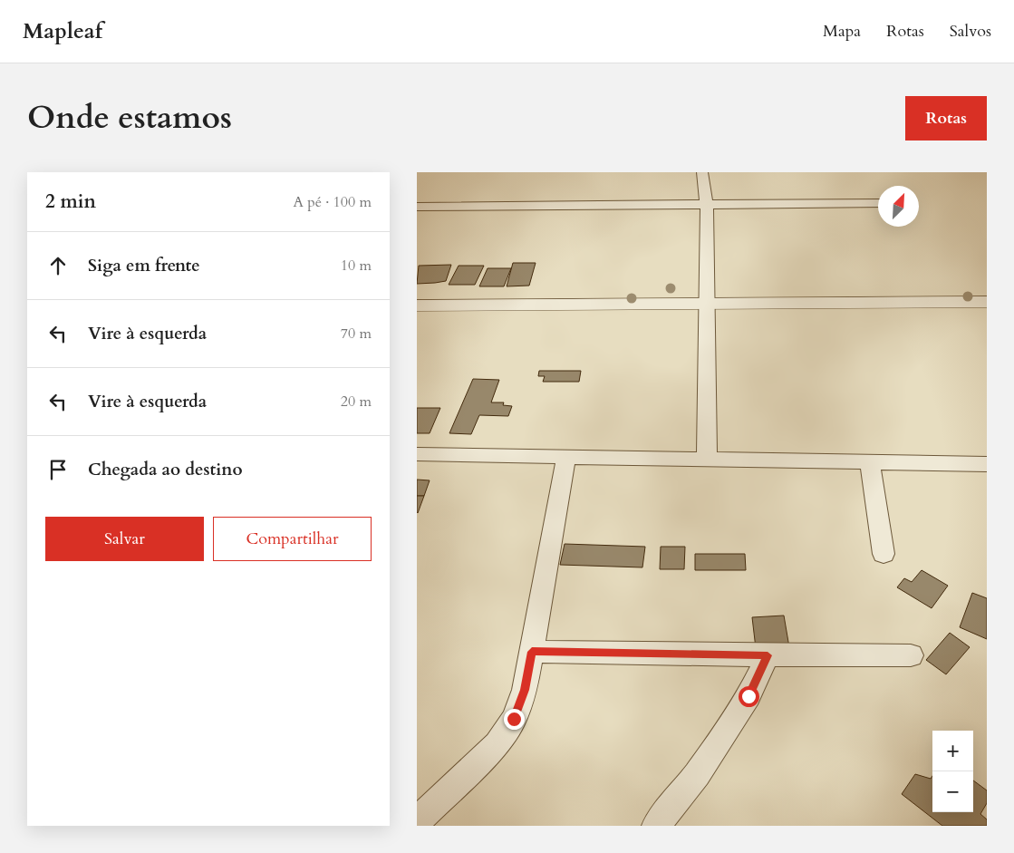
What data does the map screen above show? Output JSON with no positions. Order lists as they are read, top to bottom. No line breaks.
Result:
{"north":"top right","page":{"header":"Mapleaf","nav":["Mapa","Rotas","Salvos"],"title":"Onde estamos","buttons":["Rotas",["Salvar","Compartilhar"]],"heading":["2 min","A pé · 100 m"],"list":[["Siga em frente","10 m"],["Vire à esquerda","70 m"],["Vire à esquerda","20 m"],"Chegada ao destino"],"map_buttons":["+","−"]}}
